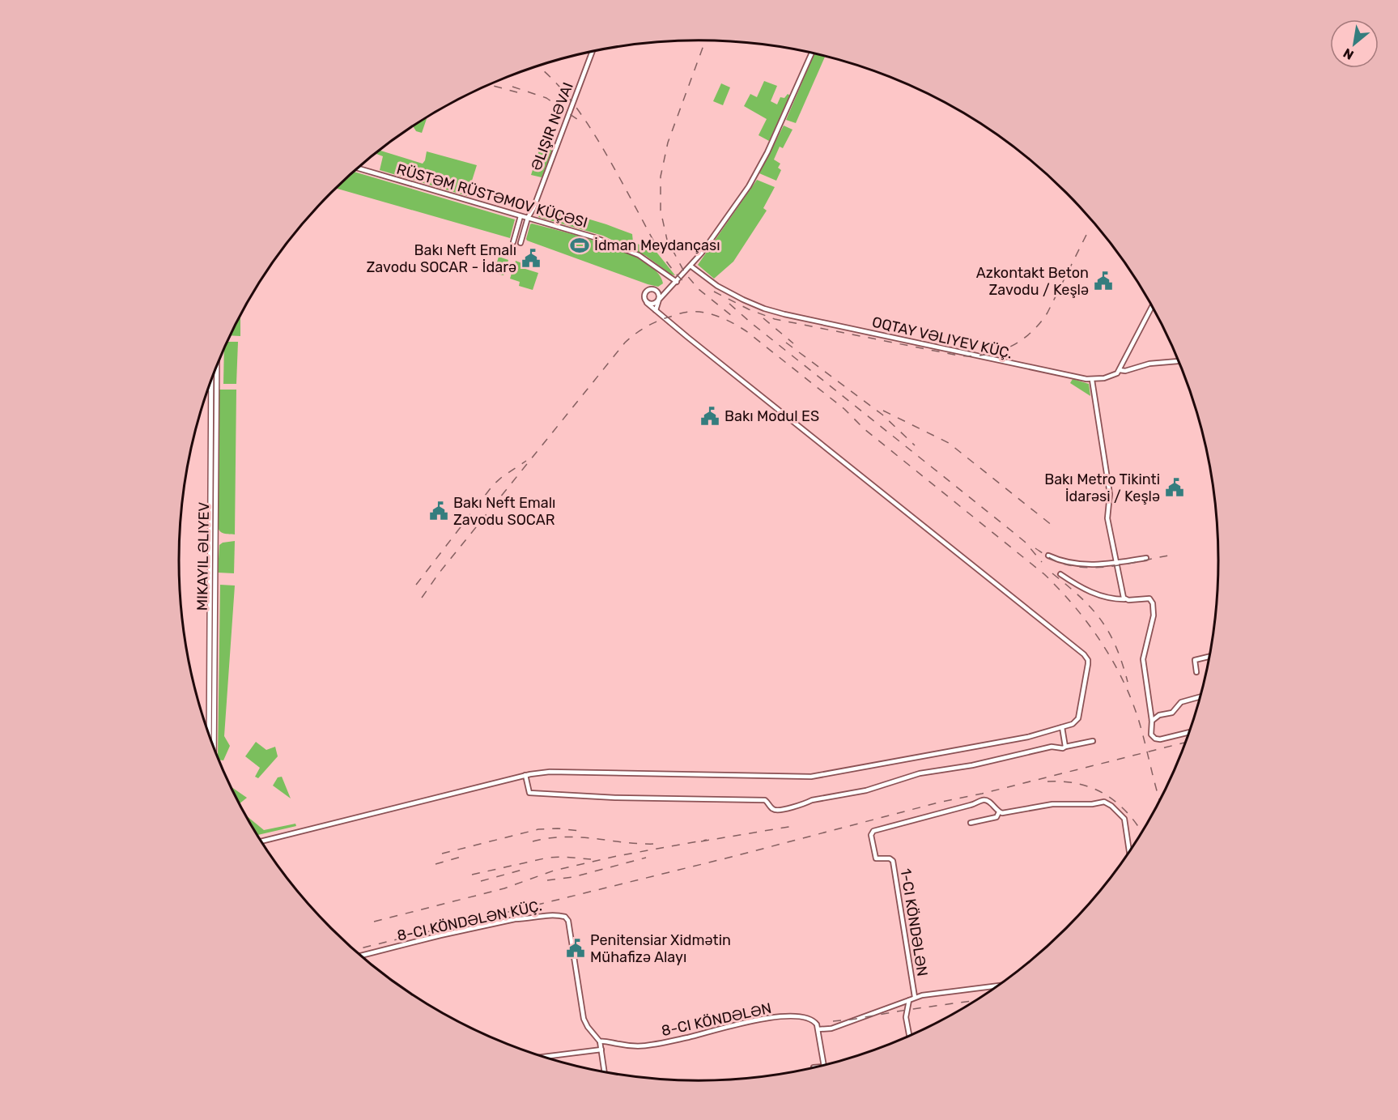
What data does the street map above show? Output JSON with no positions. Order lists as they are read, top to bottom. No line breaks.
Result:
{"streets":{"street":["ƏLIŞIR NƏVAI","RÜSTƏM RÜSTƏMOV KÜÇƏSI","OQTAY VƏLIYEV KÜÇ.","8-CI KÖNDƏLƏN KÜÇ.","1-CI KÖNDƏLƏN","8-CI KÖNDƏLƏN"]},"crossings":[["ƏLIŞIR NƏVAI","RÜSTƏM RÜSTƏMOV KÜÇƏSI"],["8-CI KÖNDƏLƏN KÜÇ.","8-CI KÖNDƏLƏN"]],"places":{"sports":["İdman Meydançası"],"public building":["Bakı Neft Emalı Zavodu SOCAR - İdarə","Azkontakt Beton Zavodu / Keşlə","Bakı Modul ES","Bakı Metro Tikinti İdarəsi / Keşlə","Bakı Neft Emalı Zavodu SOCAR","Penitensiar Xidmətin Mühafizə Alayı"]},"north":"bottom left"}
